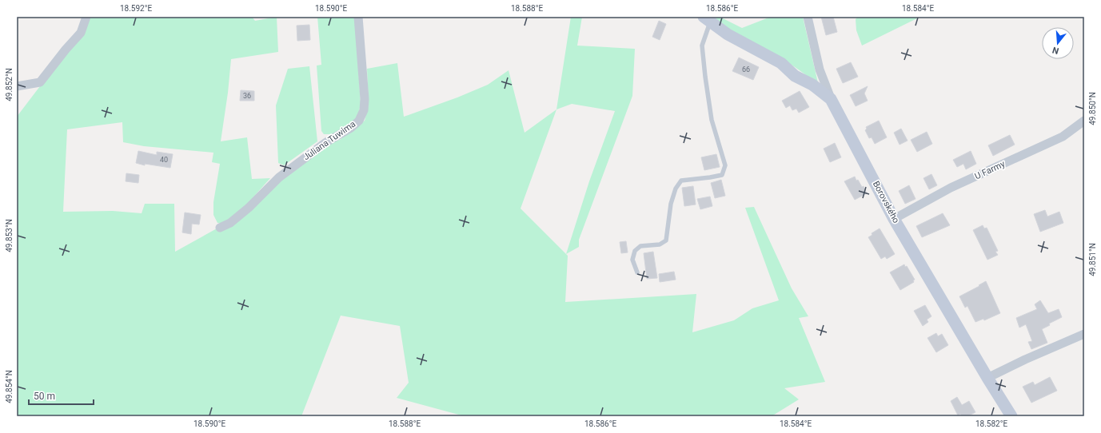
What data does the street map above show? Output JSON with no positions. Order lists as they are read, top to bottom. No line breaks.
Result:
{"streets":{"main road":["Borovského"],"street":["Juliana Tuwima","U Farmy"]},"crossings":[["U Farmy","Borovského"]],"house_numbers":["66","36","40"],"scale_bar":"50 m","north":"bottom","coordinates":["18.592°E","18.590°E","18.588°E","18.586°E","18.584°E","49.852°N","49.850°N","49.853°N","49.851°N","49.854°N","18.582°E"]}
